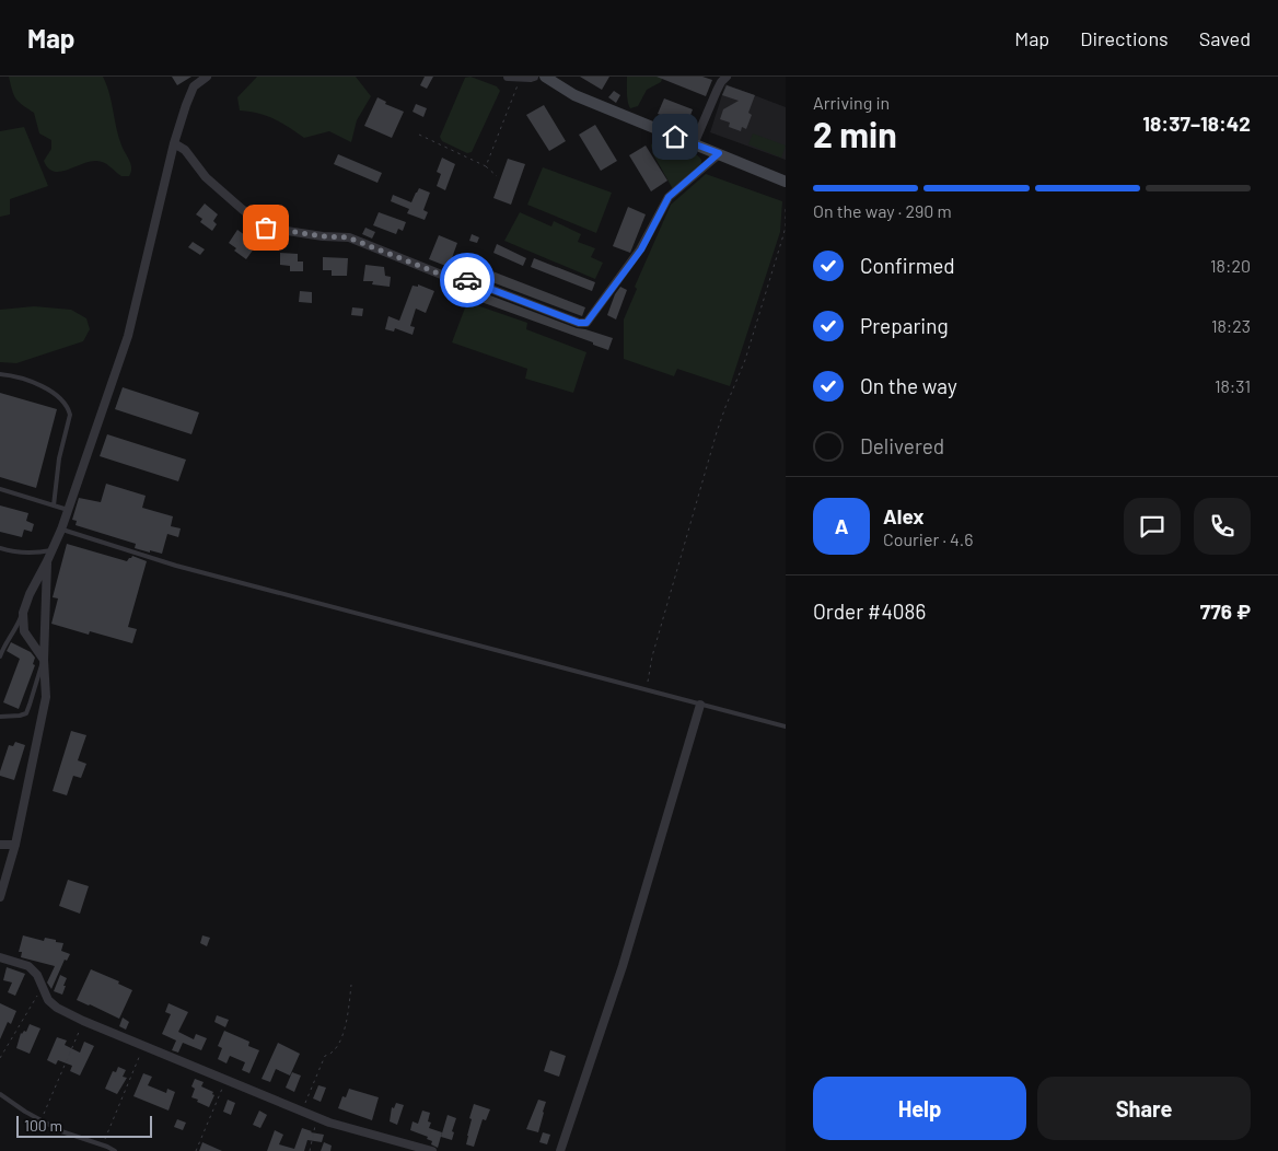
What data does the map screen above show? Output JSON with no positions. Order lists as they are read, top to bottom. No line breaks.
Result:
{"scale_bar":"100 m","page":{"header":"Map","nav":["Map","Directions","Saved"],"heading":["2 min","Arriving in","18:37–18:42"],"panel":["Alex","Courier · 4.6","Order #4086","776 ₽"],"bar":"On the way · 290 m","list":[["Confirmed","18:20"],["Preparing","18:23"],["On the way","18:31"],"Delivered"],"round":"A","buttons":["Help","Share"],"scale":"100 m"}}
